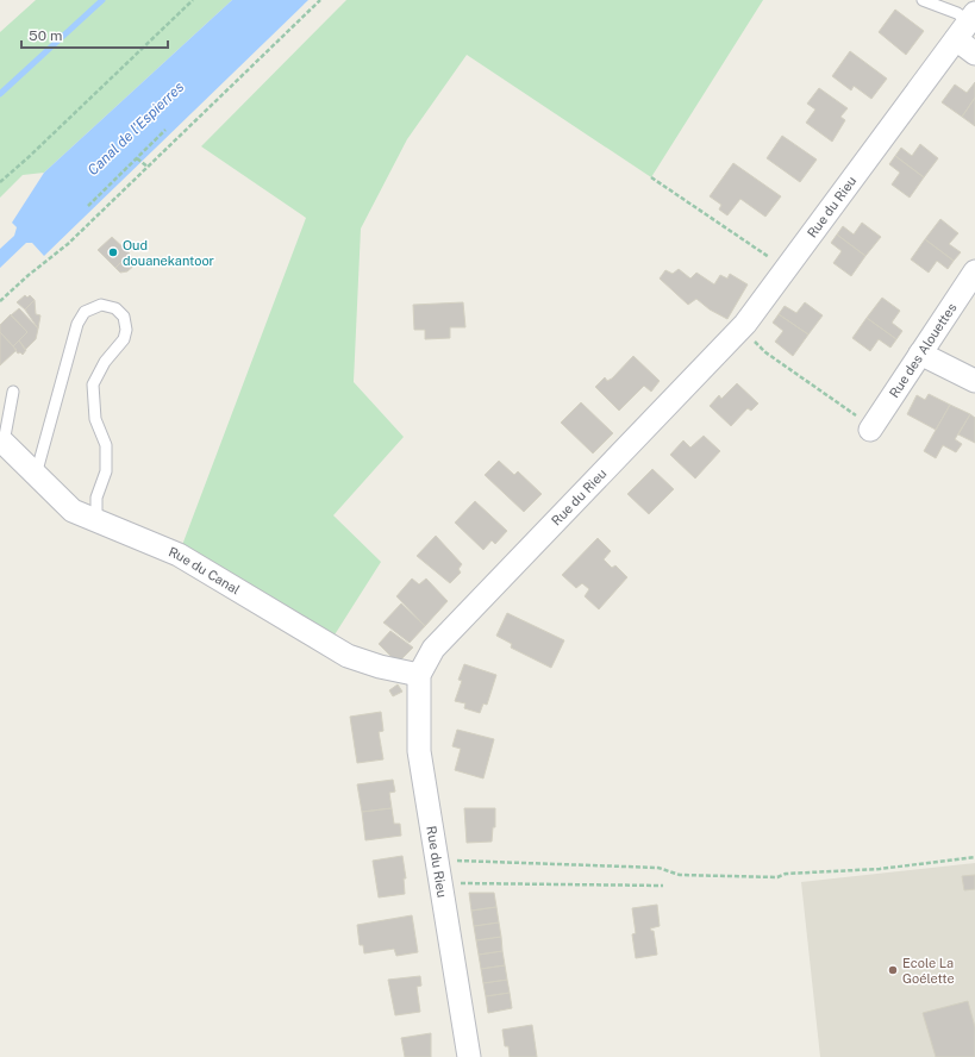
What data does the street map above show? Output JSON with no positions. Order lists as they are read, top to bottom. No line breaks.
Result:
{"streets":{"street":["Rue du Rieu","Rue des Alouettes","Rue du Canal"]},"crossings":[["Rue du Rieu","Rue du Canal"]],"water":["Canal de l'Espierres"],"places":["Oud douanekantoor","Ecole La Goélette"],"scale_bar":"50 m"}
